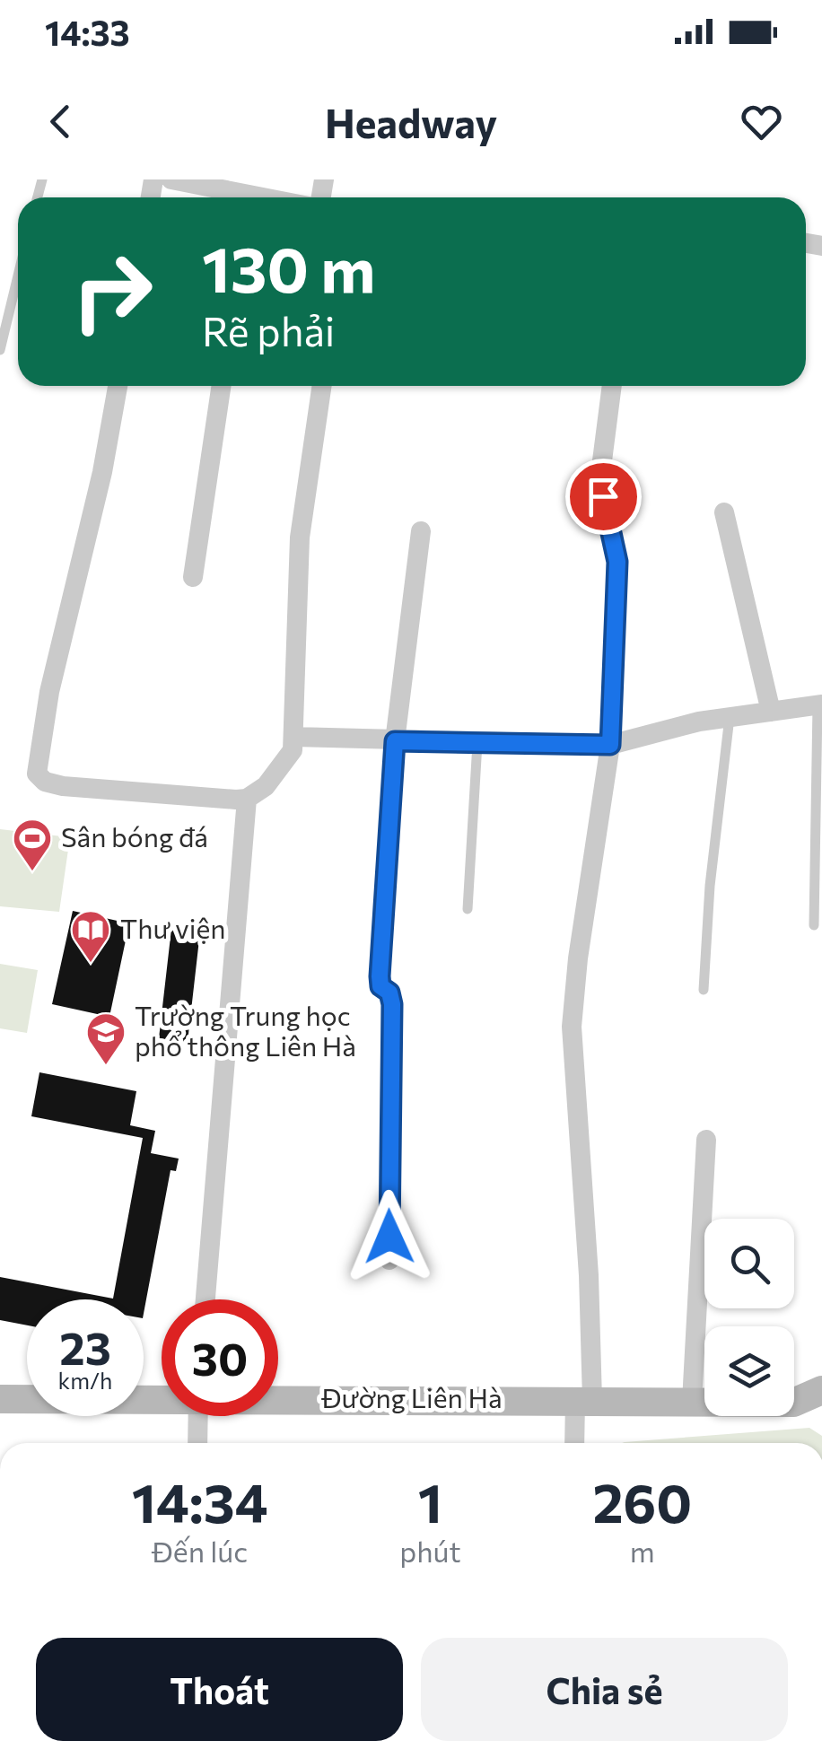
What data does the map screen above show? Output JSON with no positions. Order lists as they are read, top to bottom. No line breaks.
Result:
{"streets":{"main road":["Đường Liên Hà"]},"places":{"sports":["Sân bóng đá"],"library":["Thư viện"],"school or university":["Trường Trung học phổ thông Liên Hà"]},"page":{"status":"14:33","header":"Headway","turn":["130 m","Rẽ phải"],"speed":"23 km/h","limit":"30","eta":["14:34","Đến lúc","1","phút","260","m"],"buttons":["Thoát","Chia sẻ"]}}
